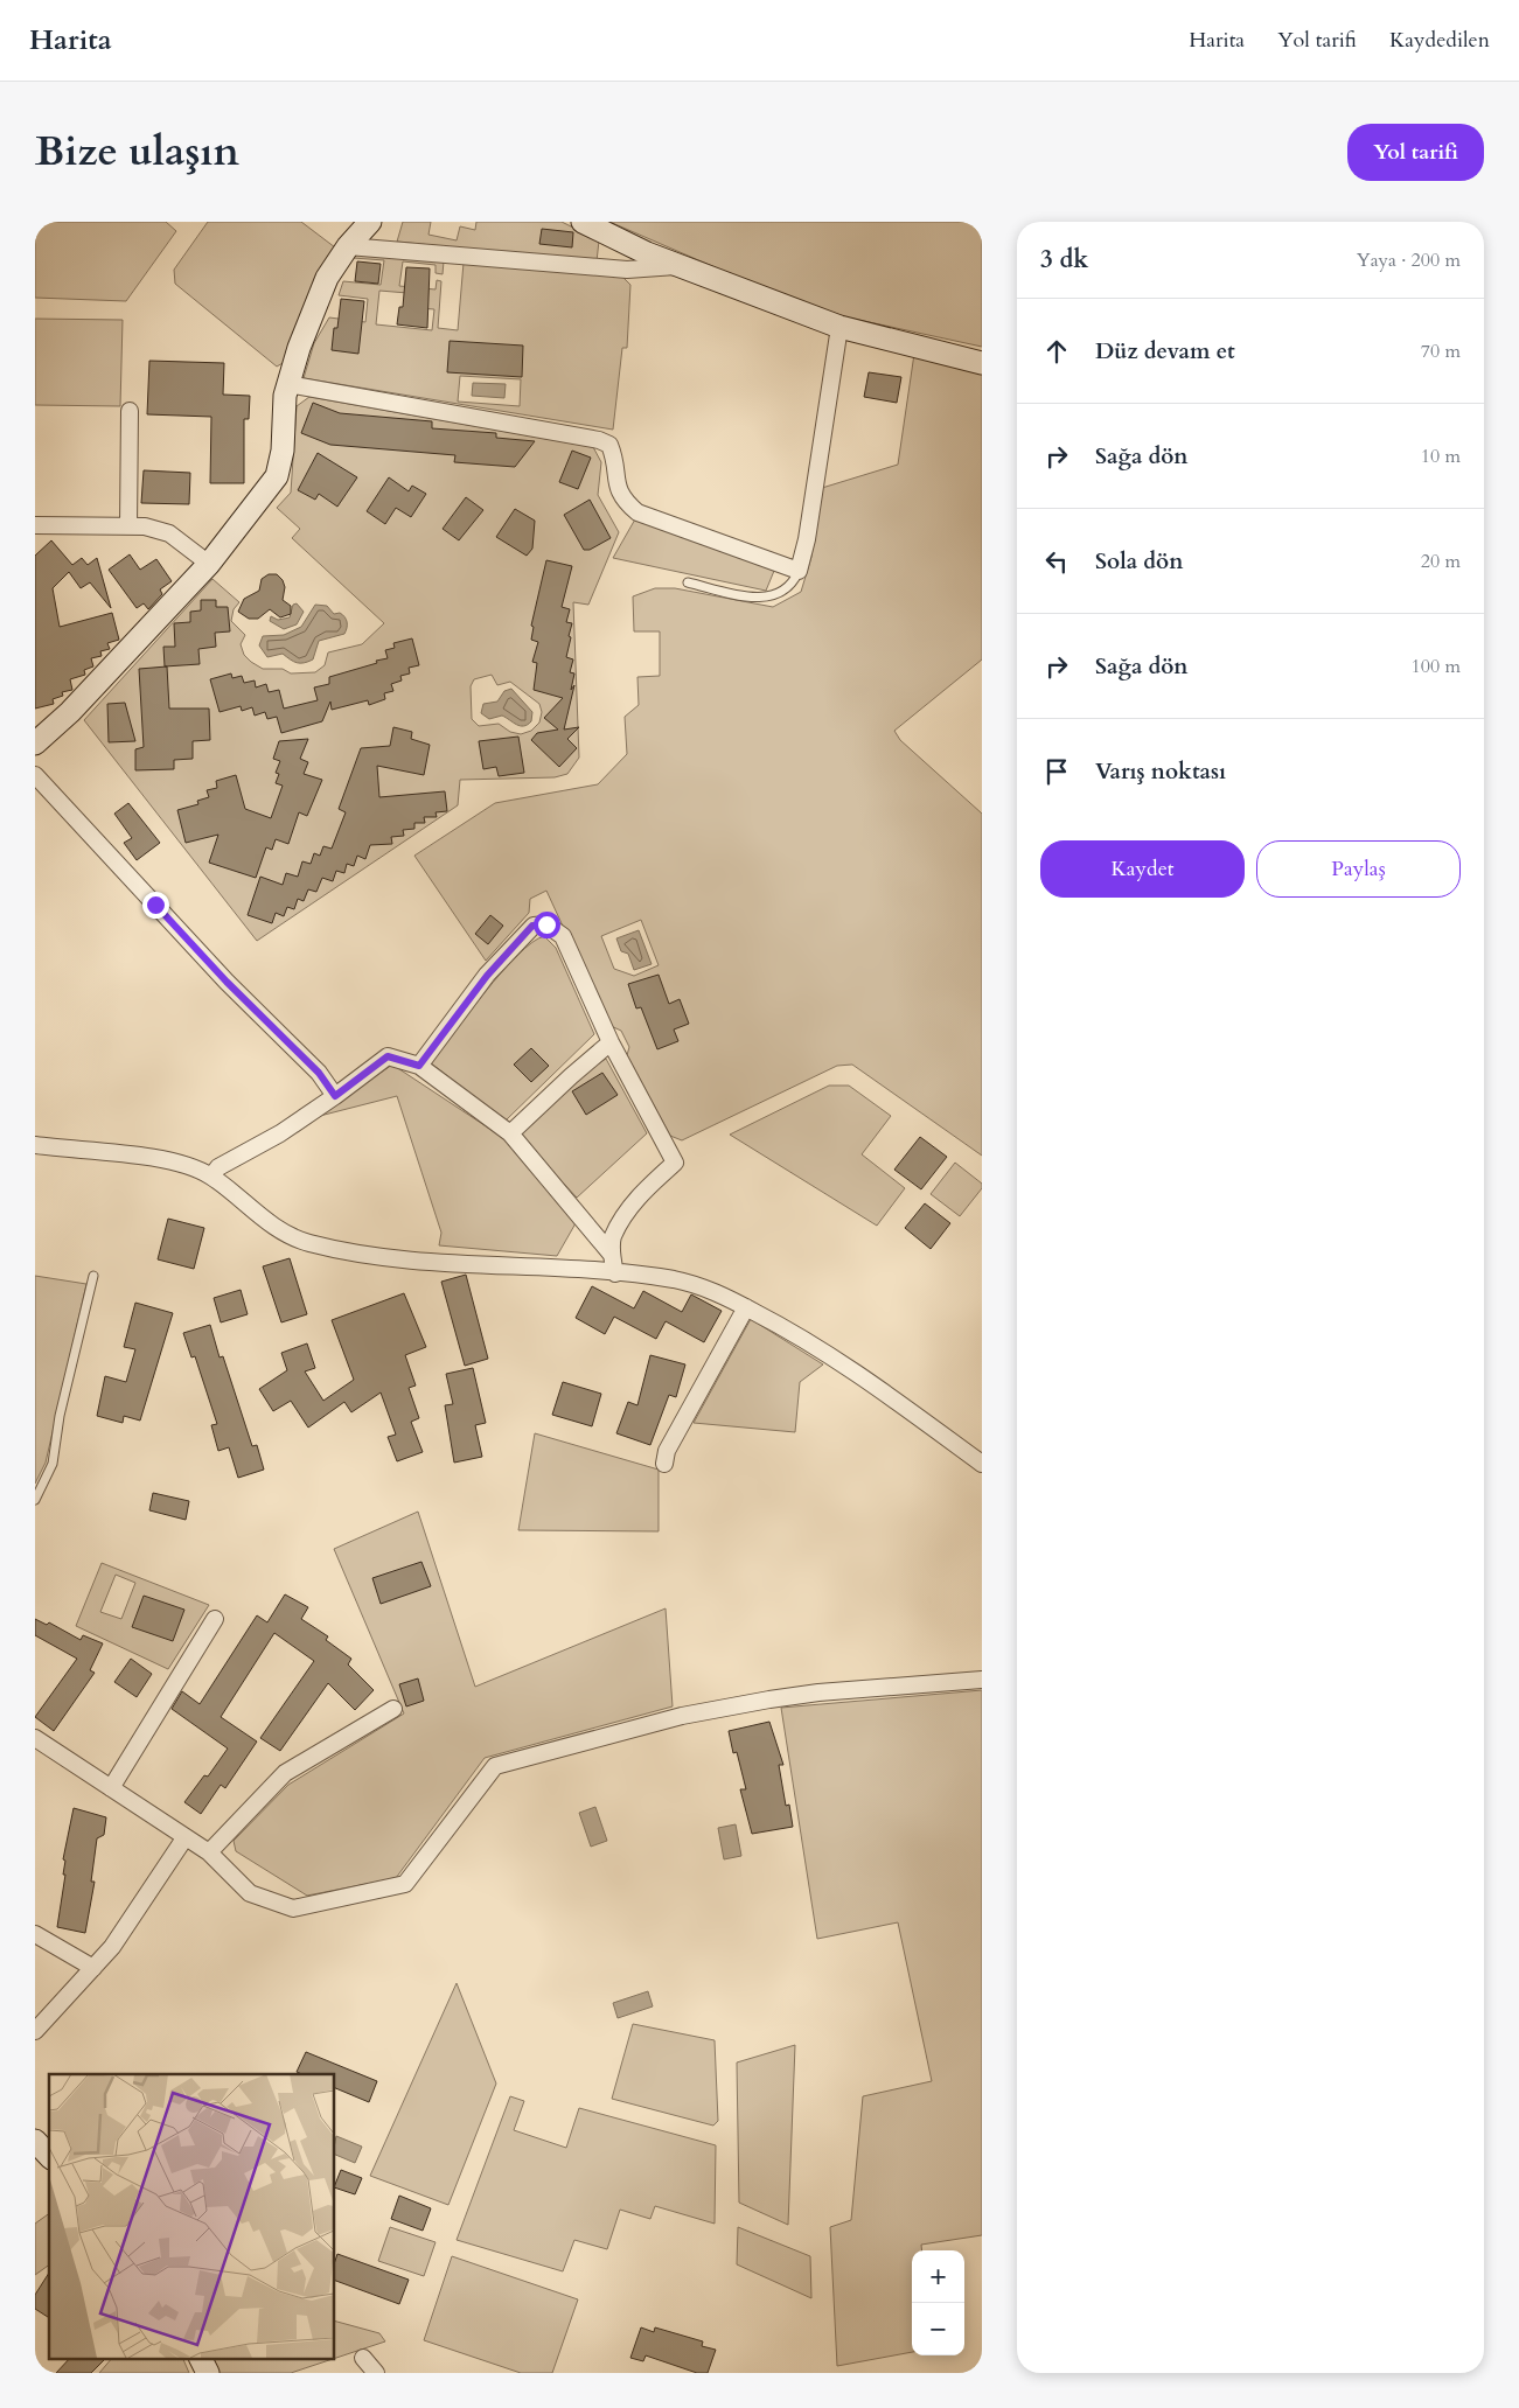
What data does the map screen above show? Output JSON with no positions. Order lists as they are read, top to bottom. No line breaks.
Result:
{"page":{"header":"Harita","nav":["Harita","Yol tarifi","Kaydedilen"],"title":"Bize ulaşın","buttons":["Yol tarifi",["Kaydet","Paylaş"]],"heading":["3 dk","Yaya · 200 m"],"list":[["Düz devam et","70 m"],["Sağa dön","10 m"],["Sola dön","20 m"],["Sağa dön","100 m"],"Varış noktası"],"map_buttons":["+","−"]}}
